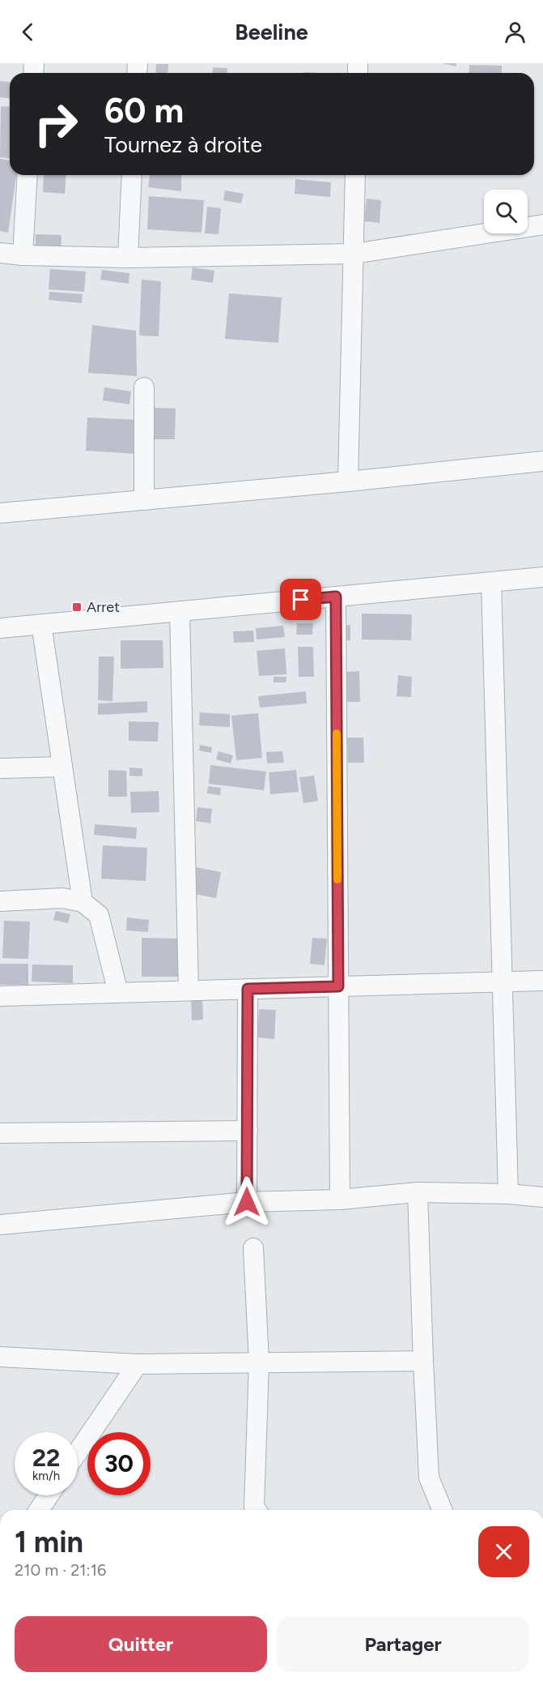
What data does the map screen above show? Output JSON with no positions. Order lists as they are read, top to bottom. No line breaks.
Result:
{"places":{"transit":["Arret"]},"page":{"header":"Beeline","turn":["60 m","Tournez à droite"],"speed":"22 km/h","limit":"30","heading":["1 min","210 m · 21:16"],"buttons":["Quitter","Partager"]}}
